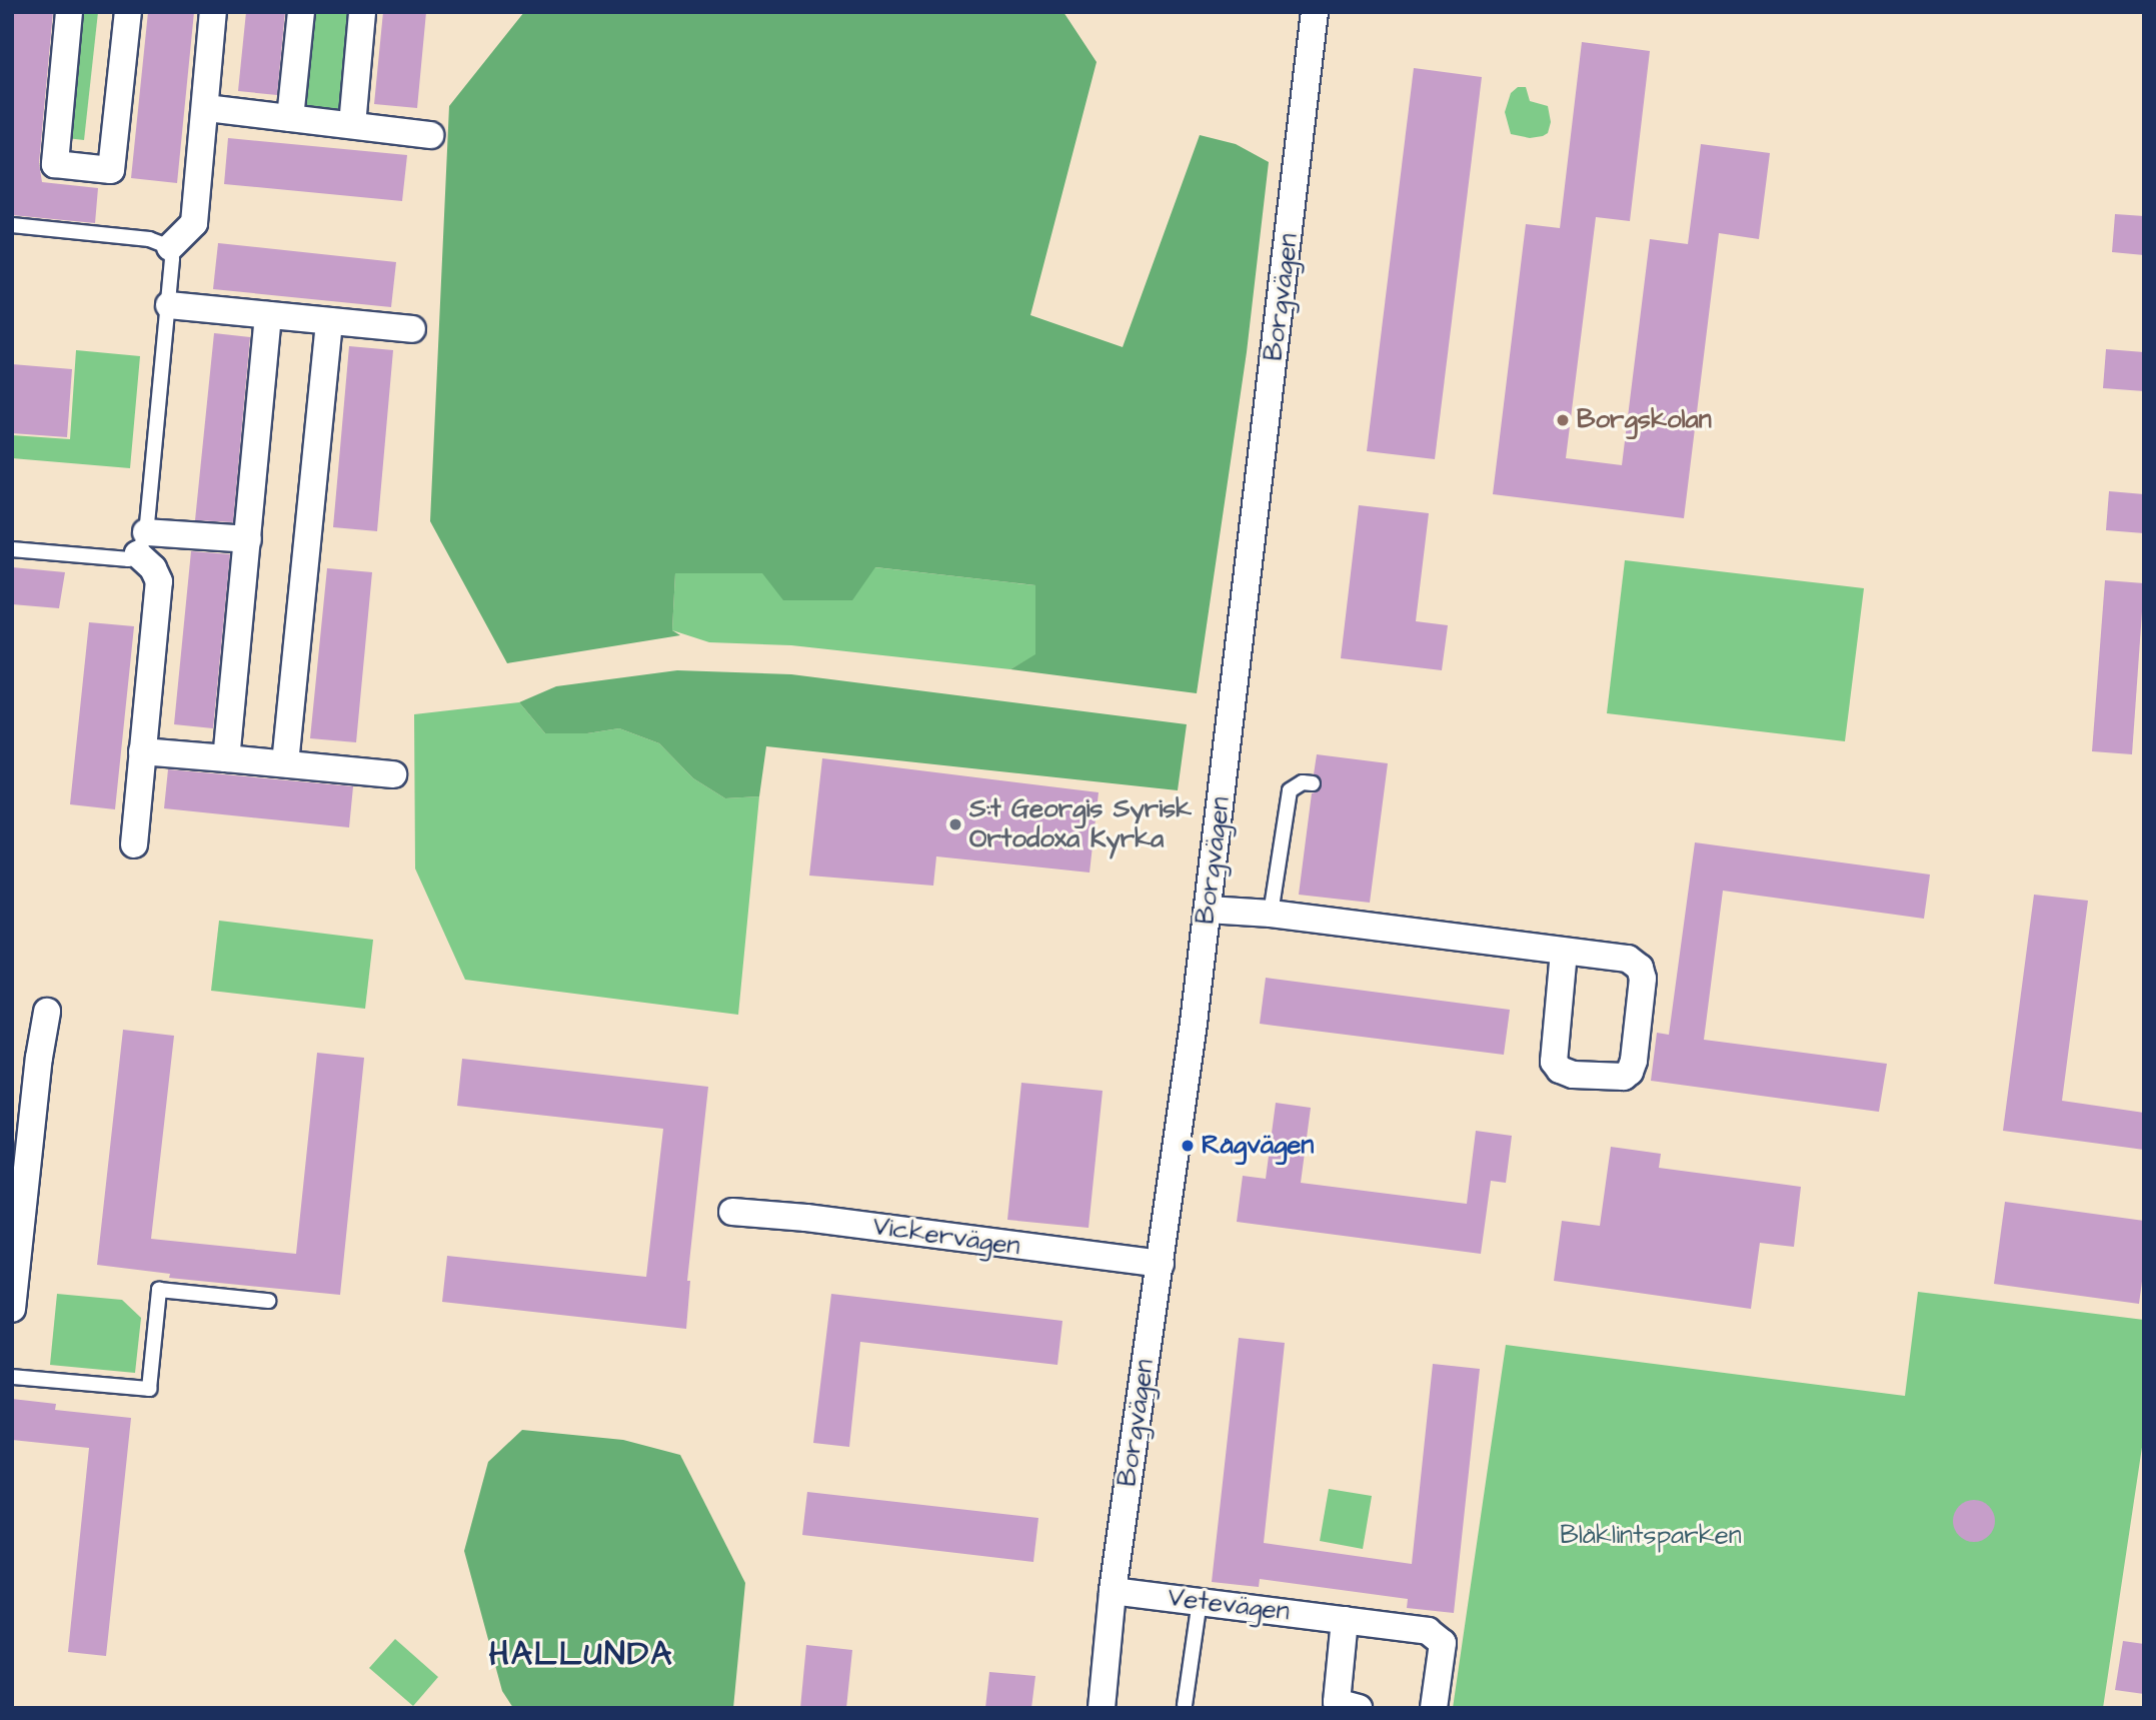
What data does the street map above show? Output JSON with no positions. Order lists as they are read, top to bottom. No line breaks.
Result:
{"streets":{"street":["Borgvägen","Vickervägen","Vetevägen"]},"crossings":[["Borgvägen","Vickervägen"],["Borgvägen","Vetevägen"]],"districts":["HALLUNDA"],"parks":["Blåklintsparken"],"places":["Borgskolan","S:t Georgis Syrisk Ortodoxa Kyrka","Rågvägen"]}
